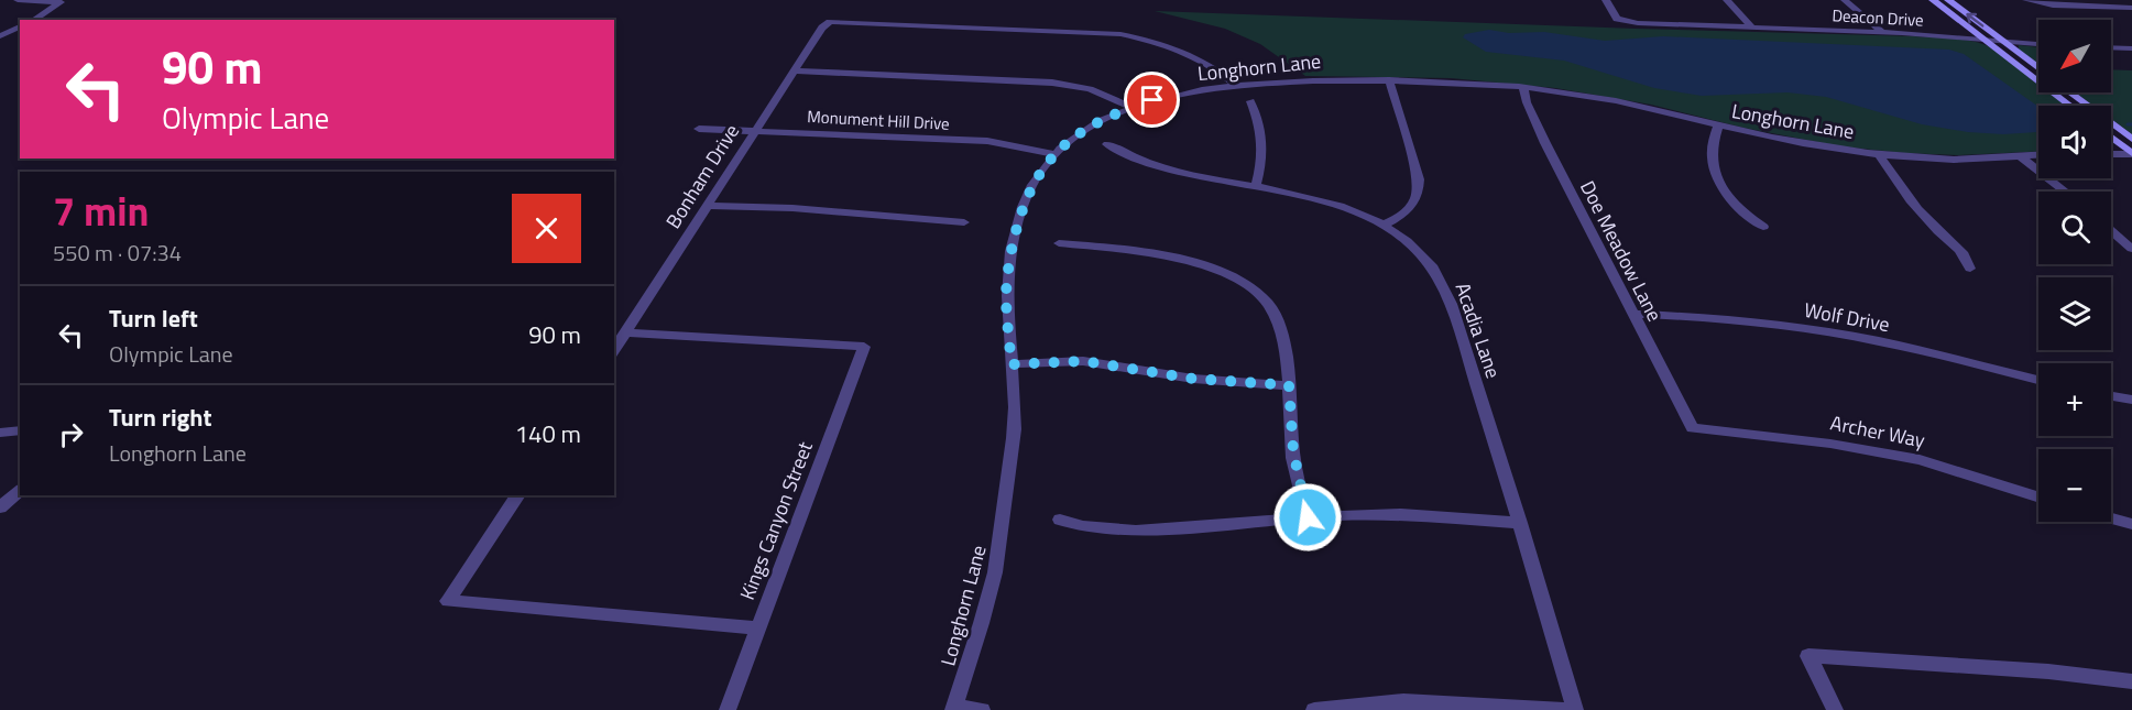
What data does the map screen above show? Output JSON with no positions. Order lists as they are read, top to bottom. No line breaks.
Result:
{"streets":{"street":["Deacon Drive","Longhorn Lane","Monument Hill Drive","Bonham Drive","Doe Meadow Lane","Wolf Drive","Acadia Lane","Archer Way","Kings Canyon Street"]},"crossings":[["Longhorn Lane","Monument Hill Drive"],["Longhorn Lane","Bonham Drive"],["Longhorn Lane","Doe Meadow Lane"],["Monument Hill Drive","Bonham Drive"],["Bonham Drive","Kings Canyon Street"],["Doe Meadow Lane","Wolf Drive"],["Doe Meadow Lane","Archer Way"]],"north":"bottom left","page":{"map_buttons":["+","−"],"turn":["90 m","Olympic Lane"],"heading":["7 min","550 m · 07:34"],"list":[{"name":"Turn left","note":"Olympic Lane","value":"90 m"},{"name":"Turn right","note":"Longhorn Lane","value":"140 m"}]}}
